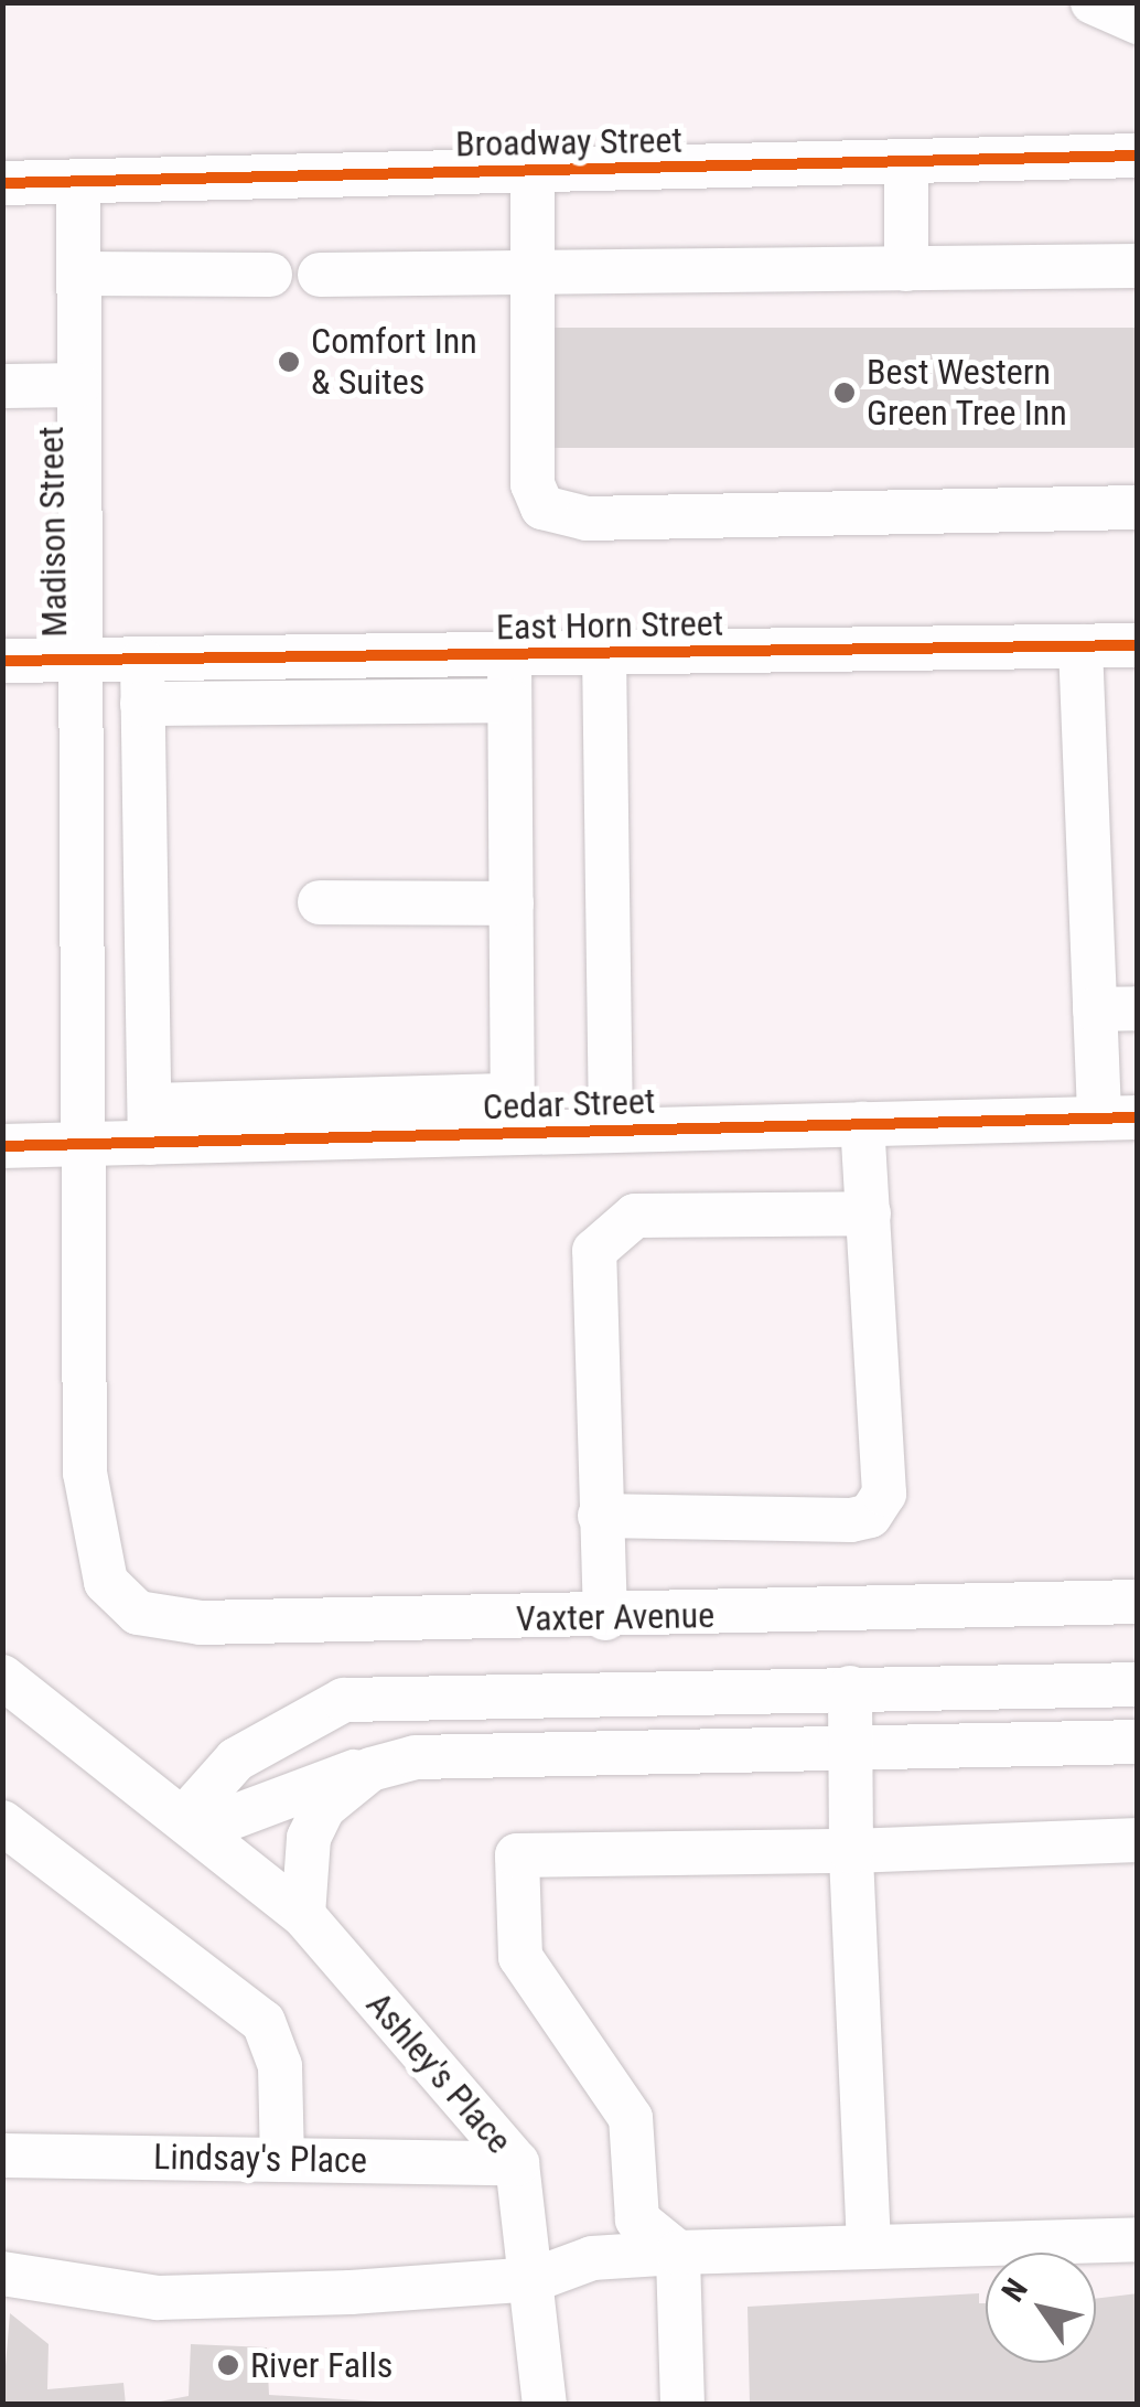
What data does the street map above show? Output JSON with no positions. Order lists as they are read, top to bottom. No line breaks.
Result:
{"streets":{"street":["Broadway Street","Madison Street","East Horn Street","Cedar Street","Vaxter Avenue","Ashley's Place","Lindsay's Place"]},"crossings":[["Broadway Street","Madison Street"],["Madison Street","East Horn Street"],["Madison Street","Cedar Street"],["Madison Street","Vaxter Avenue"],["Ashley's Place","Lindsay's Place"]],"places":["Comfort Inn & Suites","Best Western Green Tree Inn","River Falls"],"north":"top left"}
